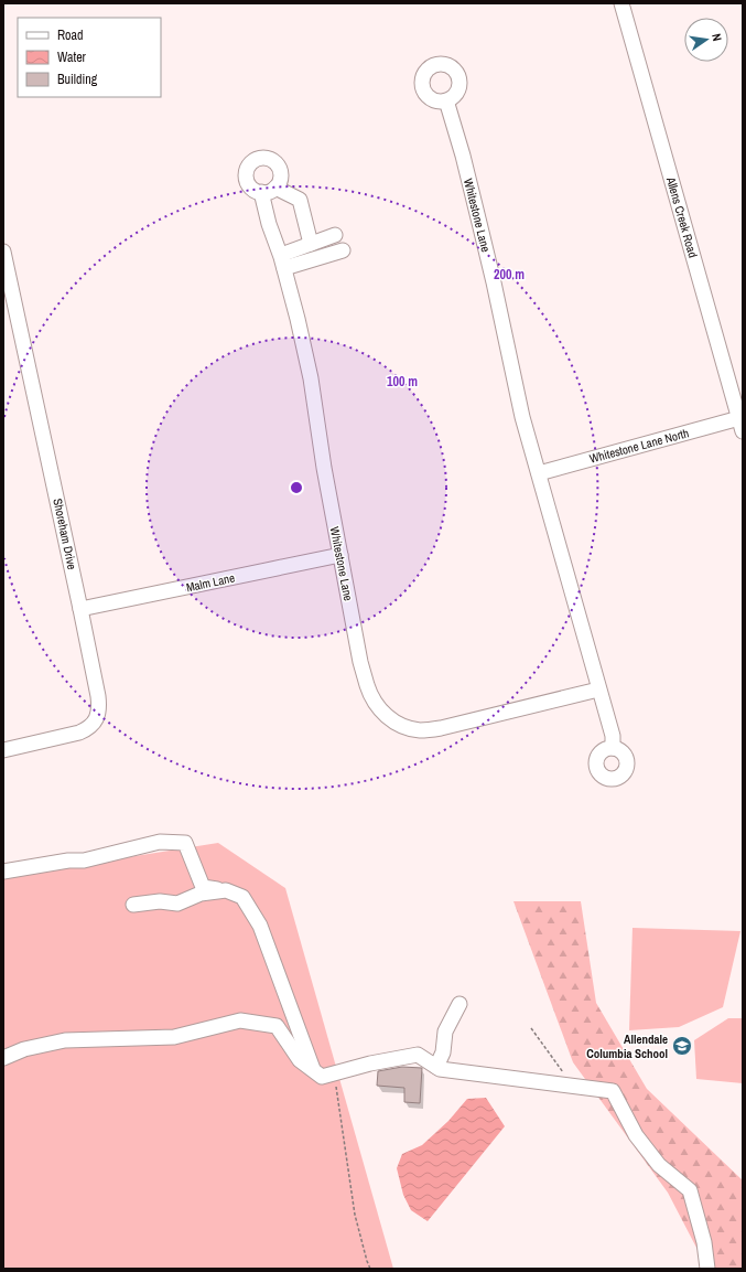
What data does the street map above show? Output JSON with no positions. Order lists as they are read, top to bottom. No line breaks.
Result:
{"streets":{"street":["Whitestone Lane","Allens Creek Road","Whitestone Lane North","Shoreham Drive","Malm Lane"]},"crossings":[["Whitestone Lane","Whitestone Lane North"],["Whitestone Lane","Malm Lane"],["Allens Creek Road","Whitestone Lane North"],["Shoreham Drive","Malm Lane"]],"places":{"school or university":["Allendale Columbia School"]},"legend":["Road","Water","Building"],"north":"right","rings":["200 m","100 m"]}
